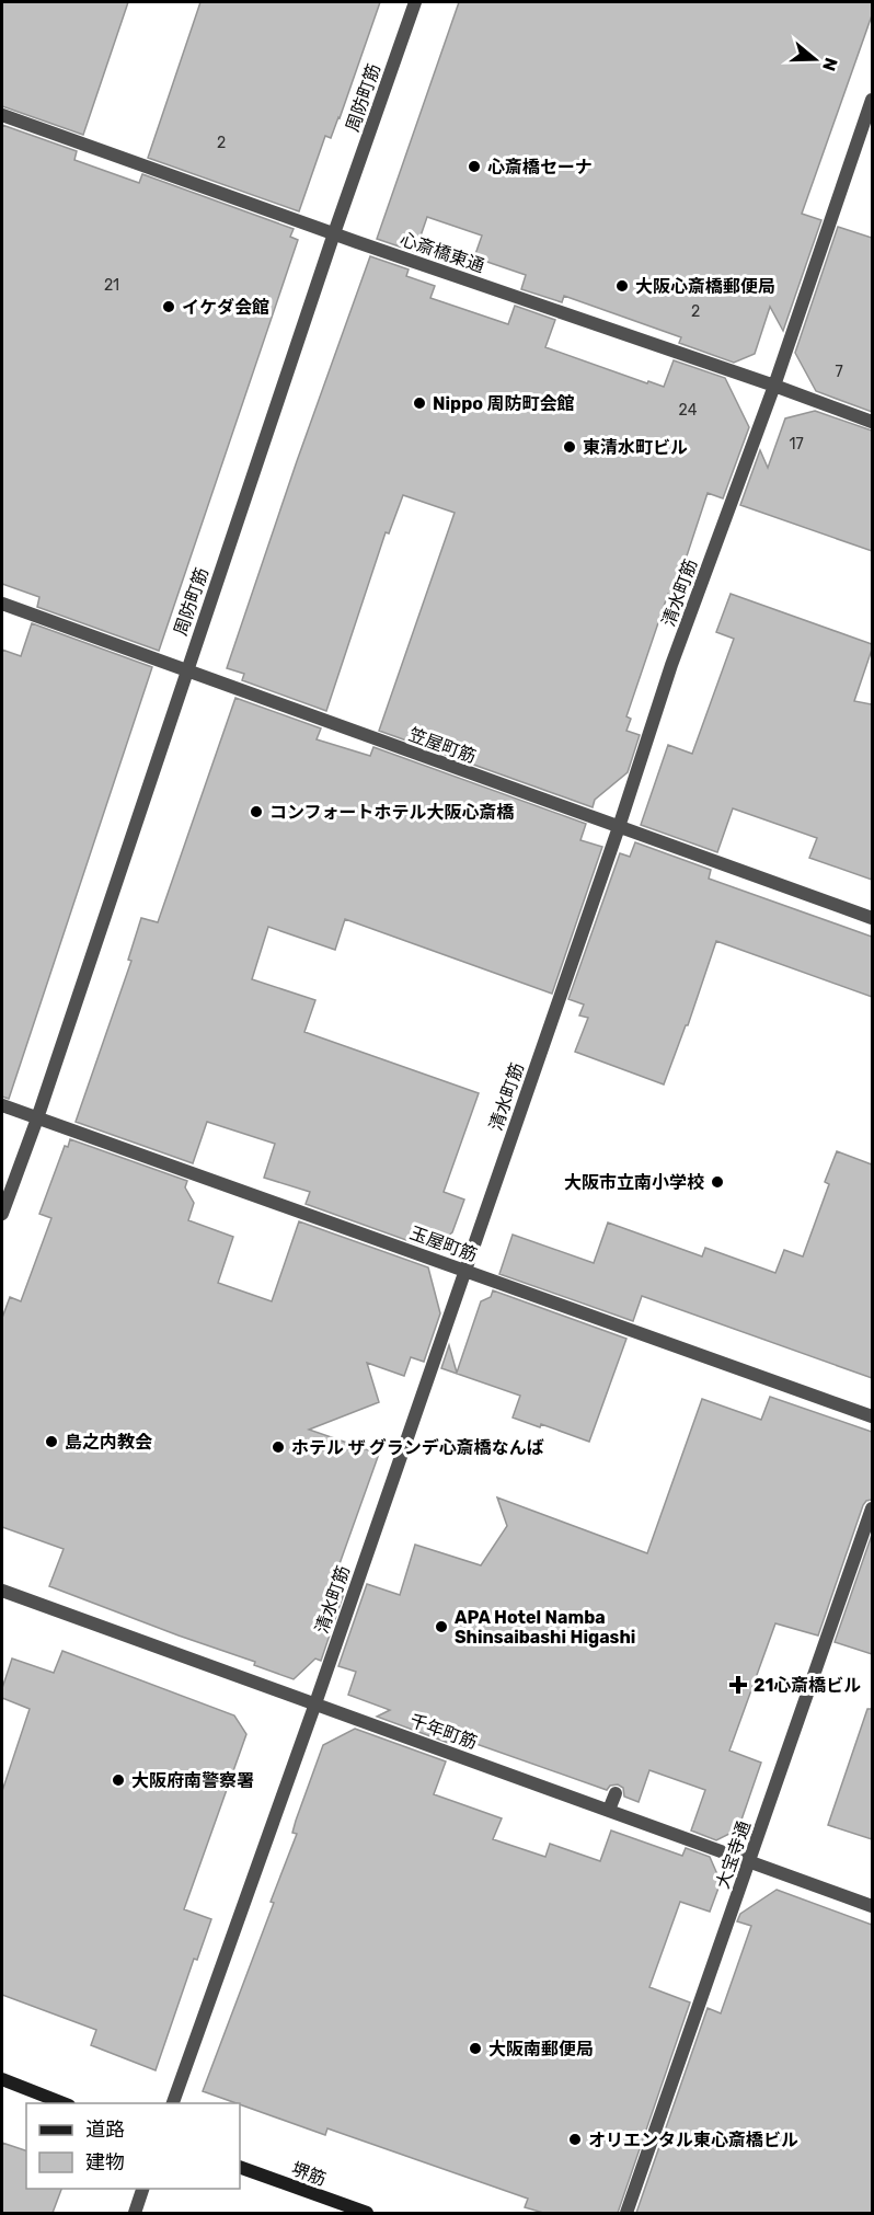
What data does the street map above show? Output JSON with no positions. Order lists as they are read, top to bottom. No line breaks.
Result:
{"streets":{"main road":["堺筋"],"street":["周防町筋","心斎橋東通","清水町筋","笠屋町筋","玉屋町筋","千年町筋","大宝寺通"]},"crossings":[["周防町筋","心斎橋東通"],["周防町筋","笠屋町筋"],["周防町筋","玉屋町筋"],["心斎橋東通","清水町筋"],["清水町筋","笠屋町筋"],["清水町筋","玉屋町筋"],["清水町筋","千年町筋"],["千年町筋","大宝寺通"]],"places":{"other":["心斎橋セーナ","大阪心斎橋郵便局","イケダ会館","Nippo 周防町会館","東清水町ビル","コンフォートホテル大阪心斎橋","大阪市立南小学校","島之内教会","ホテル ザ グランデ心斎橋なんば","APA Hotel Namba Shinsaibashi Higashi","大阪府南警察署","大阪南郵便局","オリエンタル東心斎橋ビル"],"health":["21心斎橋ビル"]},"house_numbers":["2","21","2","7","24","17"],"legend":["道路","建物"],"north":"right"}
